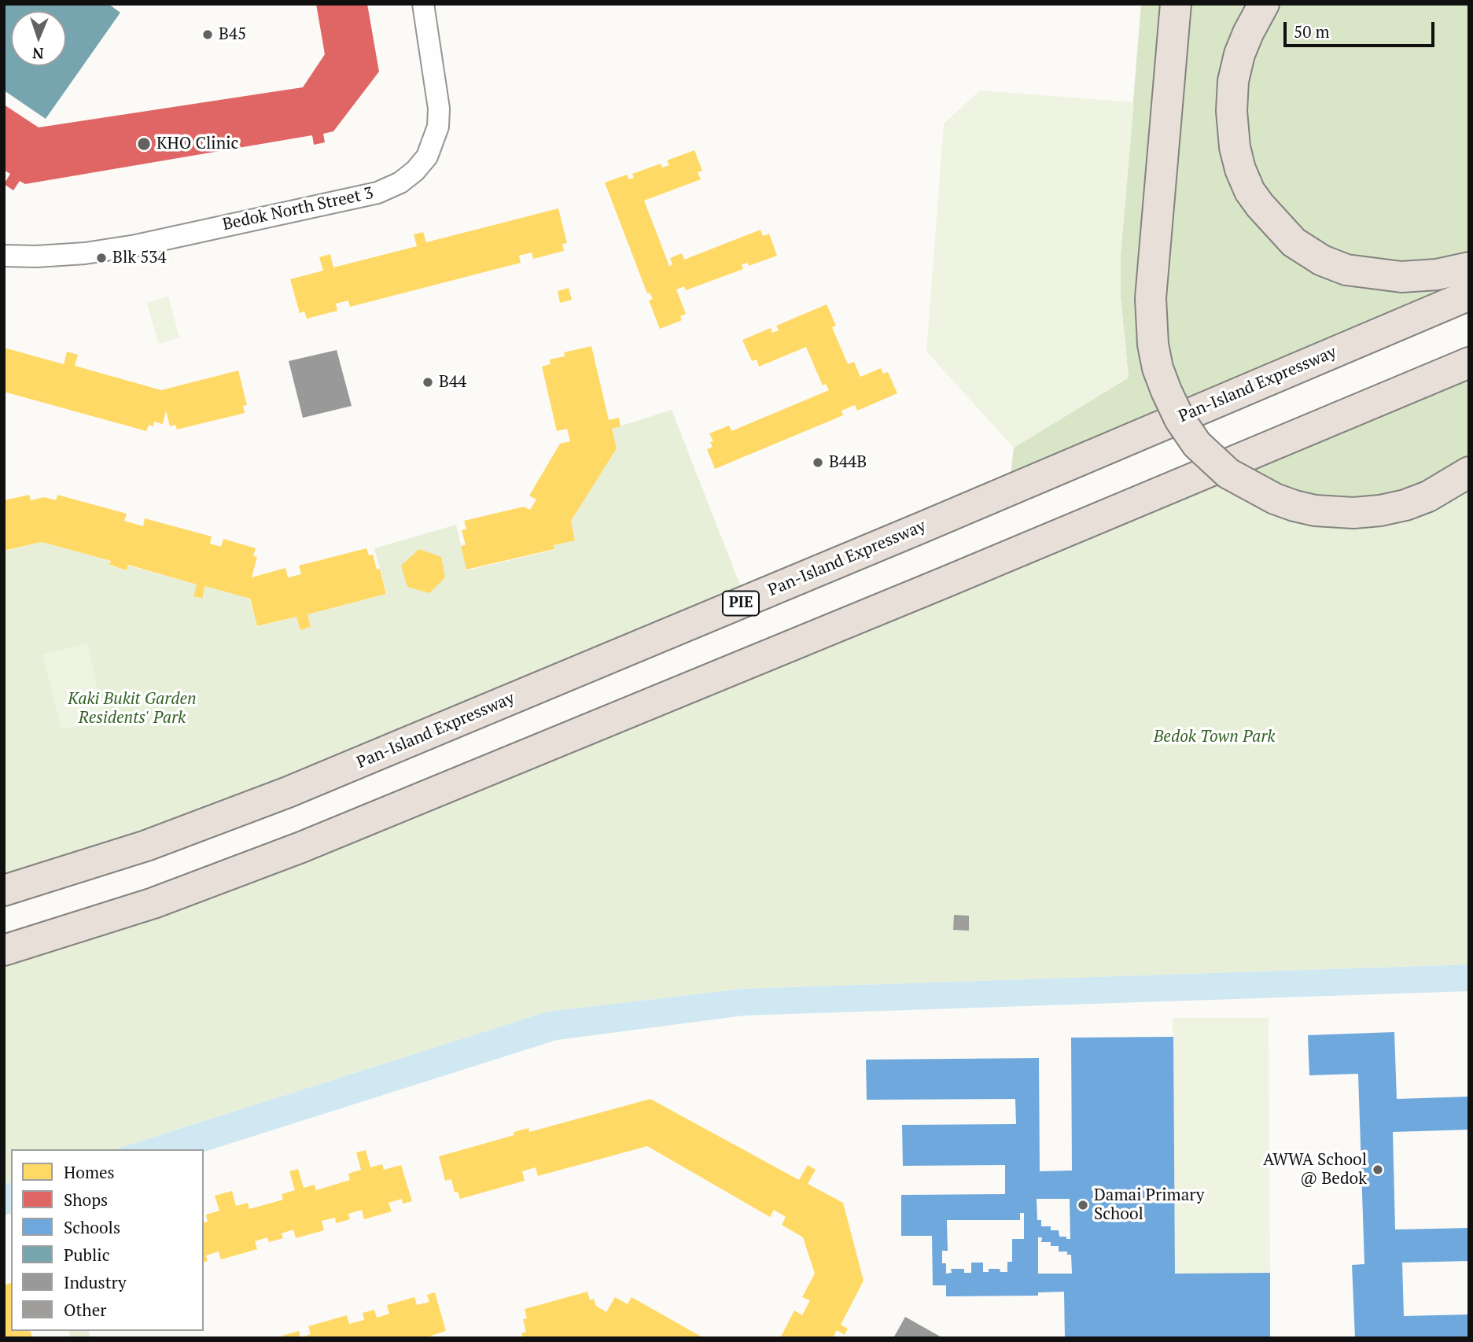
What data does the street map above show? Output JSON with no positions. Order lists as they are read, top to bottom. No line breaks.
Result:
{"streets":{"highway":["Pan-Island Expressway","PIE"],"street":["Bedok North Street 3"]},"parks":["Kaki Bukit Garden Residents' Park","Bedok Town Park"],"places":["B45","KHO Clinic","Blk 534","B44","B44B","AWWA School @ Bedok","Damai Primary School"],"legend":["Homes","Shops","Schools","Public","Industry","Other"],"scale_bar":"50 m","north":"bottom"}
